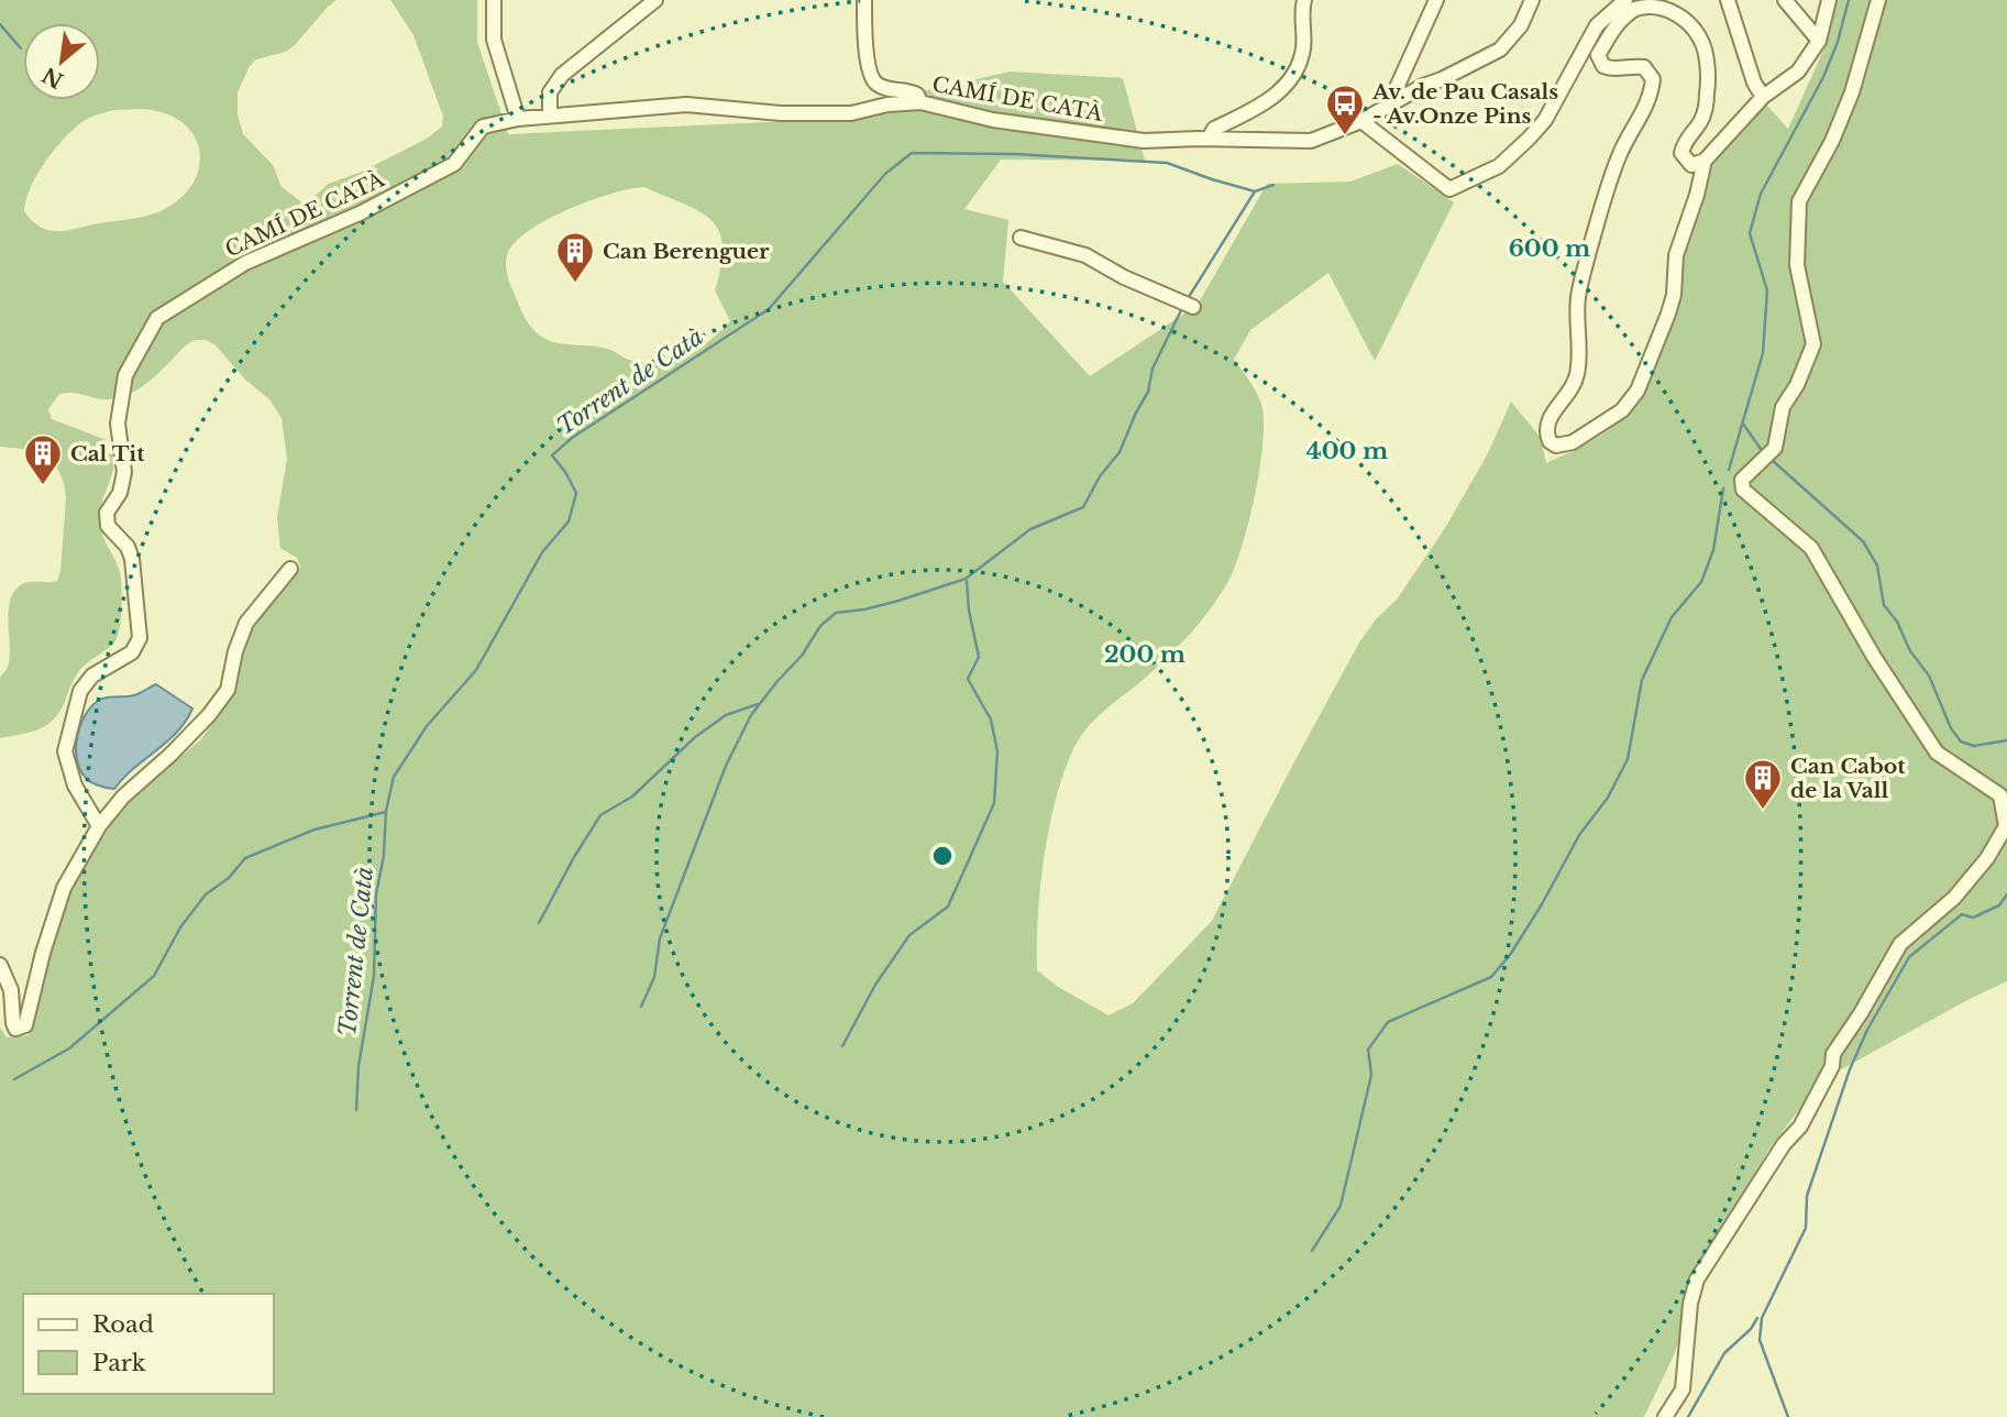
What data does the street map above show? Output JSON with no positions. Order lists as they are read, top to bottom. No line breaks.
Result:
{"streets":{"street":["CAMÍ DE CATÀ"]},"water":["Torrent de Catà"],"places":{"bus stop":["Av. de Pau Casals - Av.Onze Pins"],"building":["Can Berenguer","Cal Tit","Can Cabot de la Vall"]},"legend":["Road","Park"],"north":"bottom left","rings":["600 m","400 m","200 m"]}
